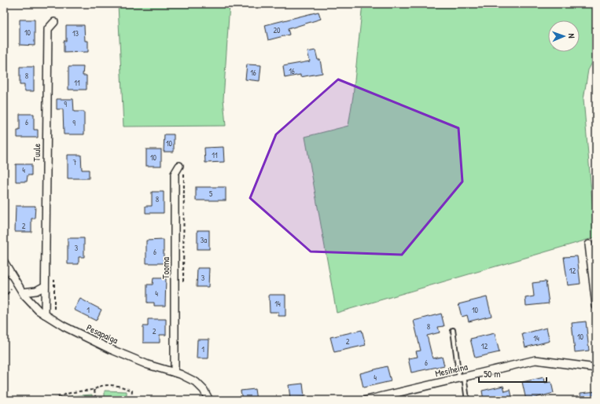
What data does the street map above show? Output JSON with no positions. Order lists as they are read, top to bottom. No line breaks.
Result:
{"streets":{"street":["Tuule","Tooma","Pesapaiga","Mesiheina"]},"crossings":[["Tuule","Pesapaiga"],["Tooma","Pesapaiga"]],"house_numbers":["20","10","13","16","16","8","11","9","6","9","10","11","10","7","4","5","8","2","3a","3","6","12","3","4","14","1","10","8","2","10","14","2","12","1","6","4"],"scale_bar":"50 m","north":"right"}
